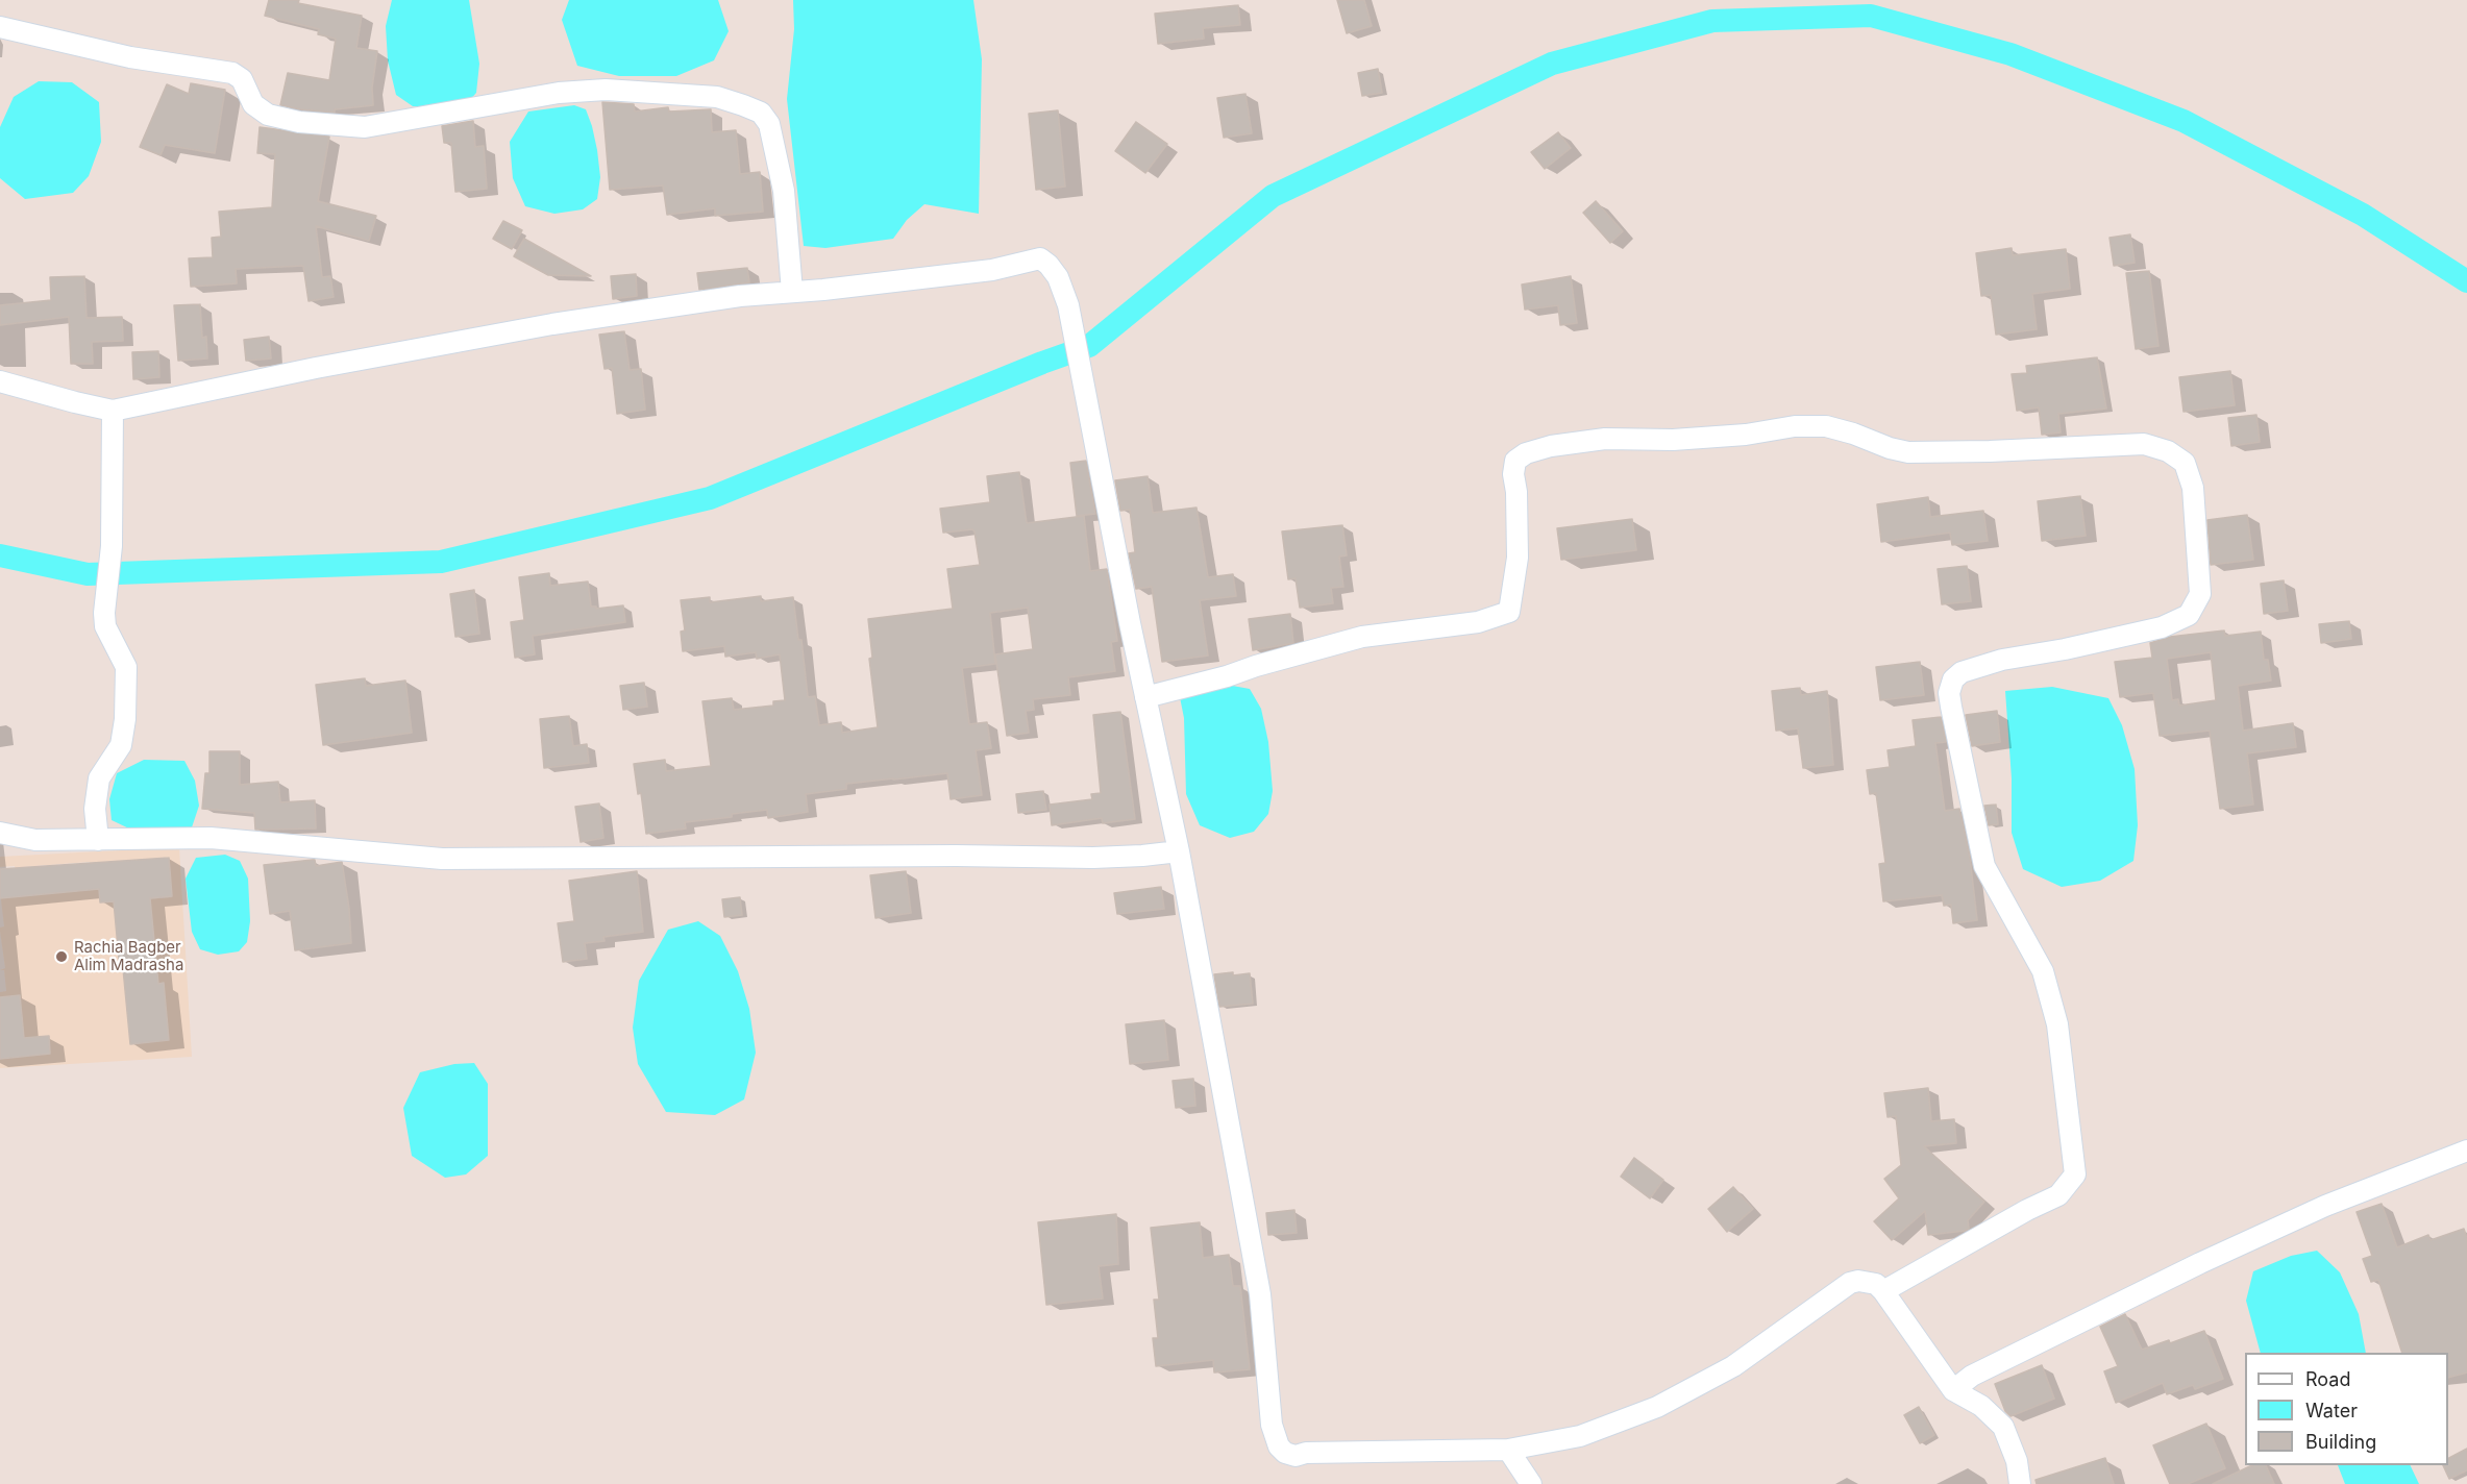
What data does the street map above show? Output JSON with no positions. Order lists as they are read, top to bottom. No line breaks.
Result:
{"places":["Rachia Bagber Alim Madrasha"],"legend":["Road","Water","Building"]}
